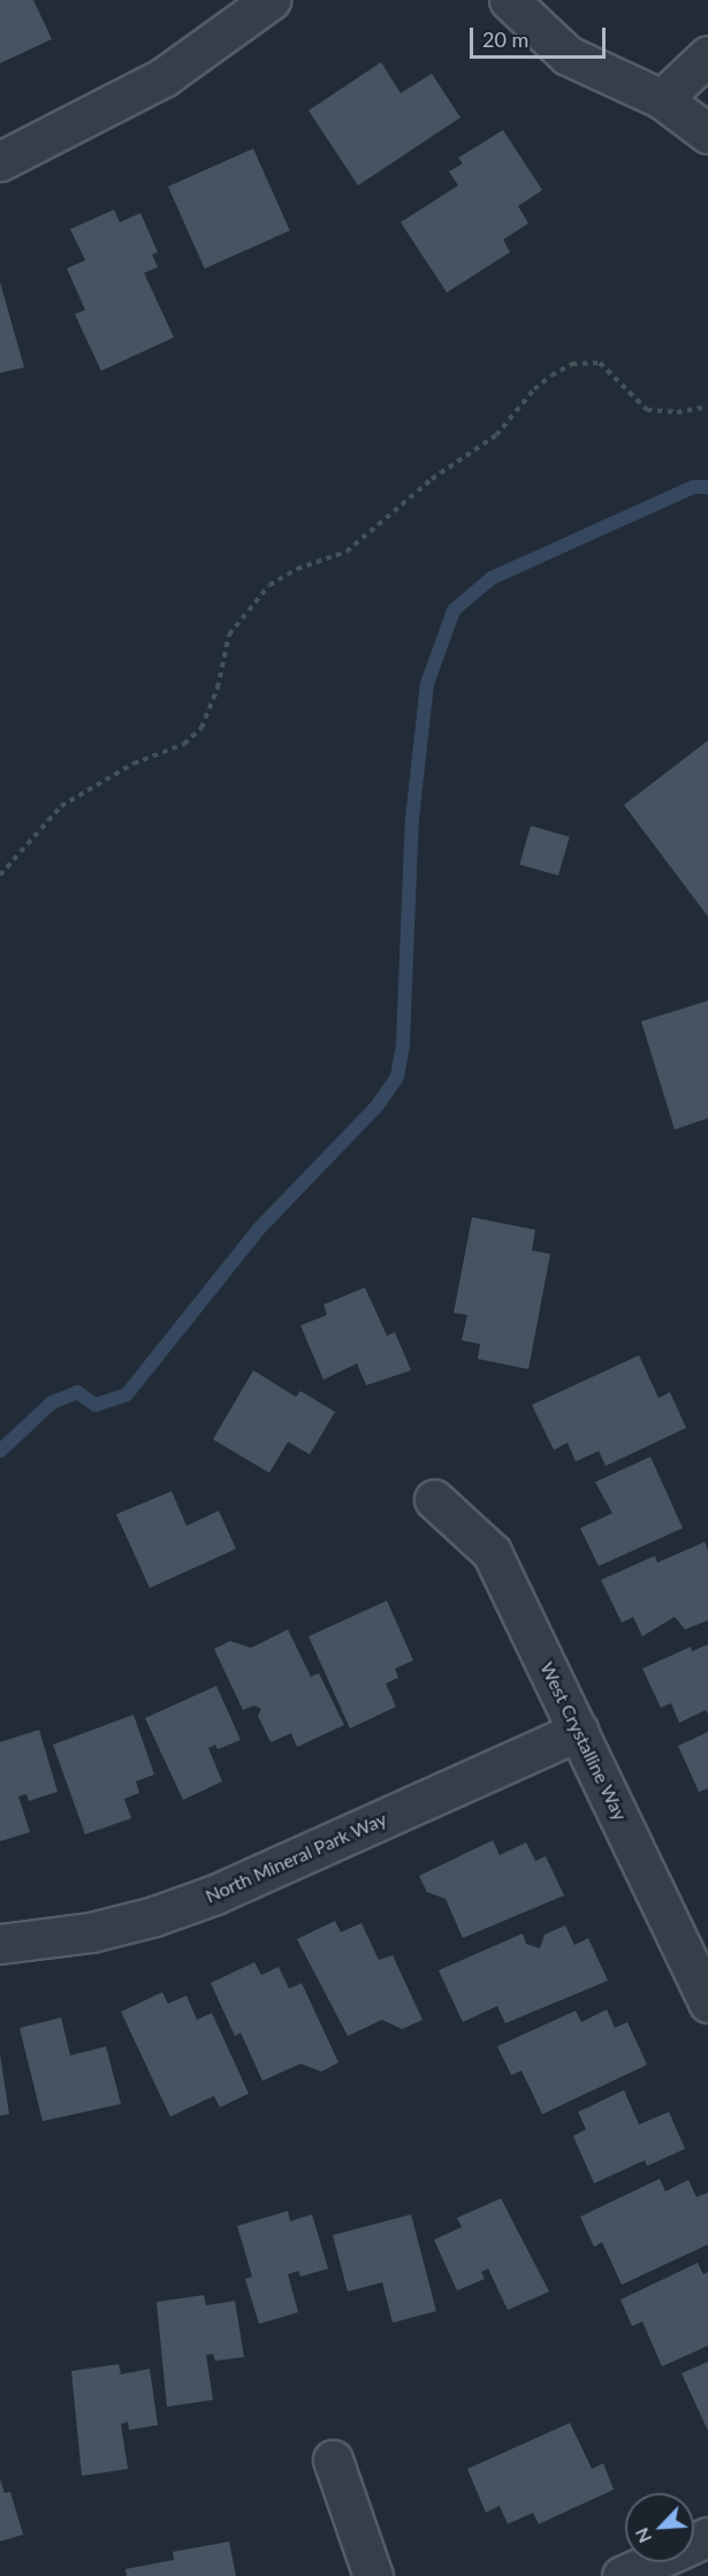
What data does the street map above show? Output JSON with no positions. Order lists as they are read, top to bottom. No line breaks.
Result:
{"streets":{"street":["West Crystalline Way","North Mineral Park Way"]},"crossings":[["West Crystalline Way","North Mineral Park Way"]],"scale_bar":"20 m","north":"bottom left"}
